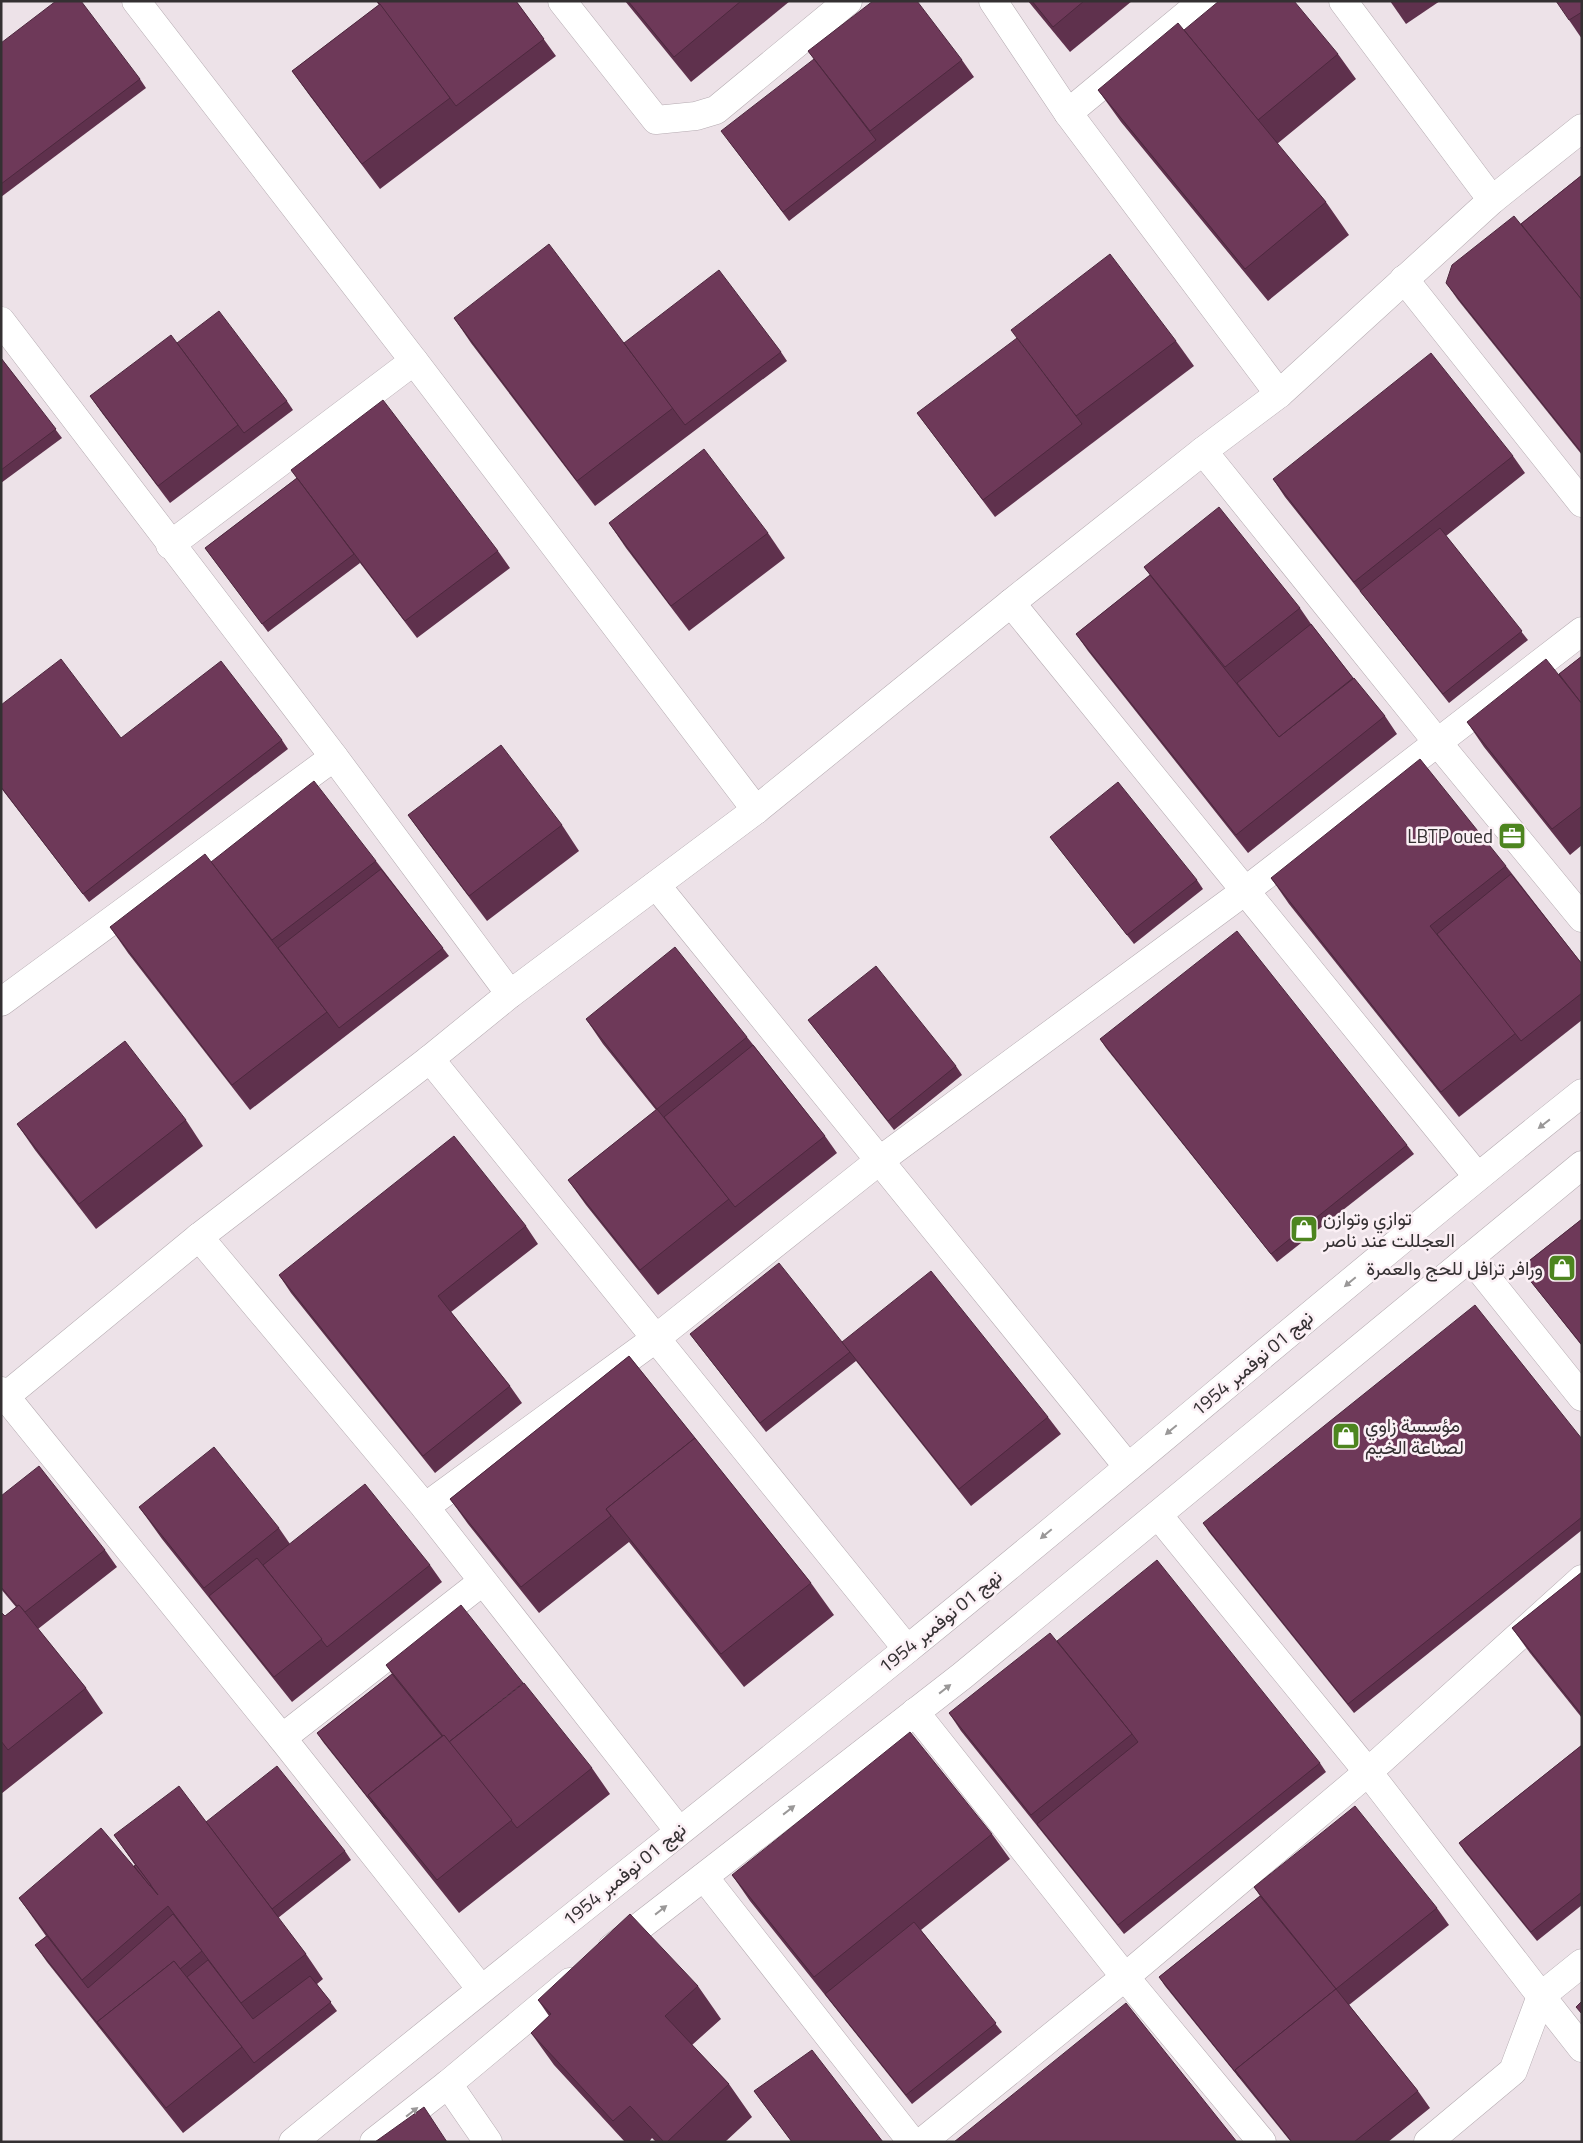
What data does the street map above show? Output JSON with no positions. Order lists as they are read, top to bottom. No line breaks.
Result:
{"streets":{"street":["نهج 01 نوفمبر 1954"]},"places":{"office":["LBTP oued"],"shop":["توازي وتوازن العجللت عند ناصر","ورافر ترافل للحج والعمرة","مؤسسة زاوي لصناعة الخيم"]}}
